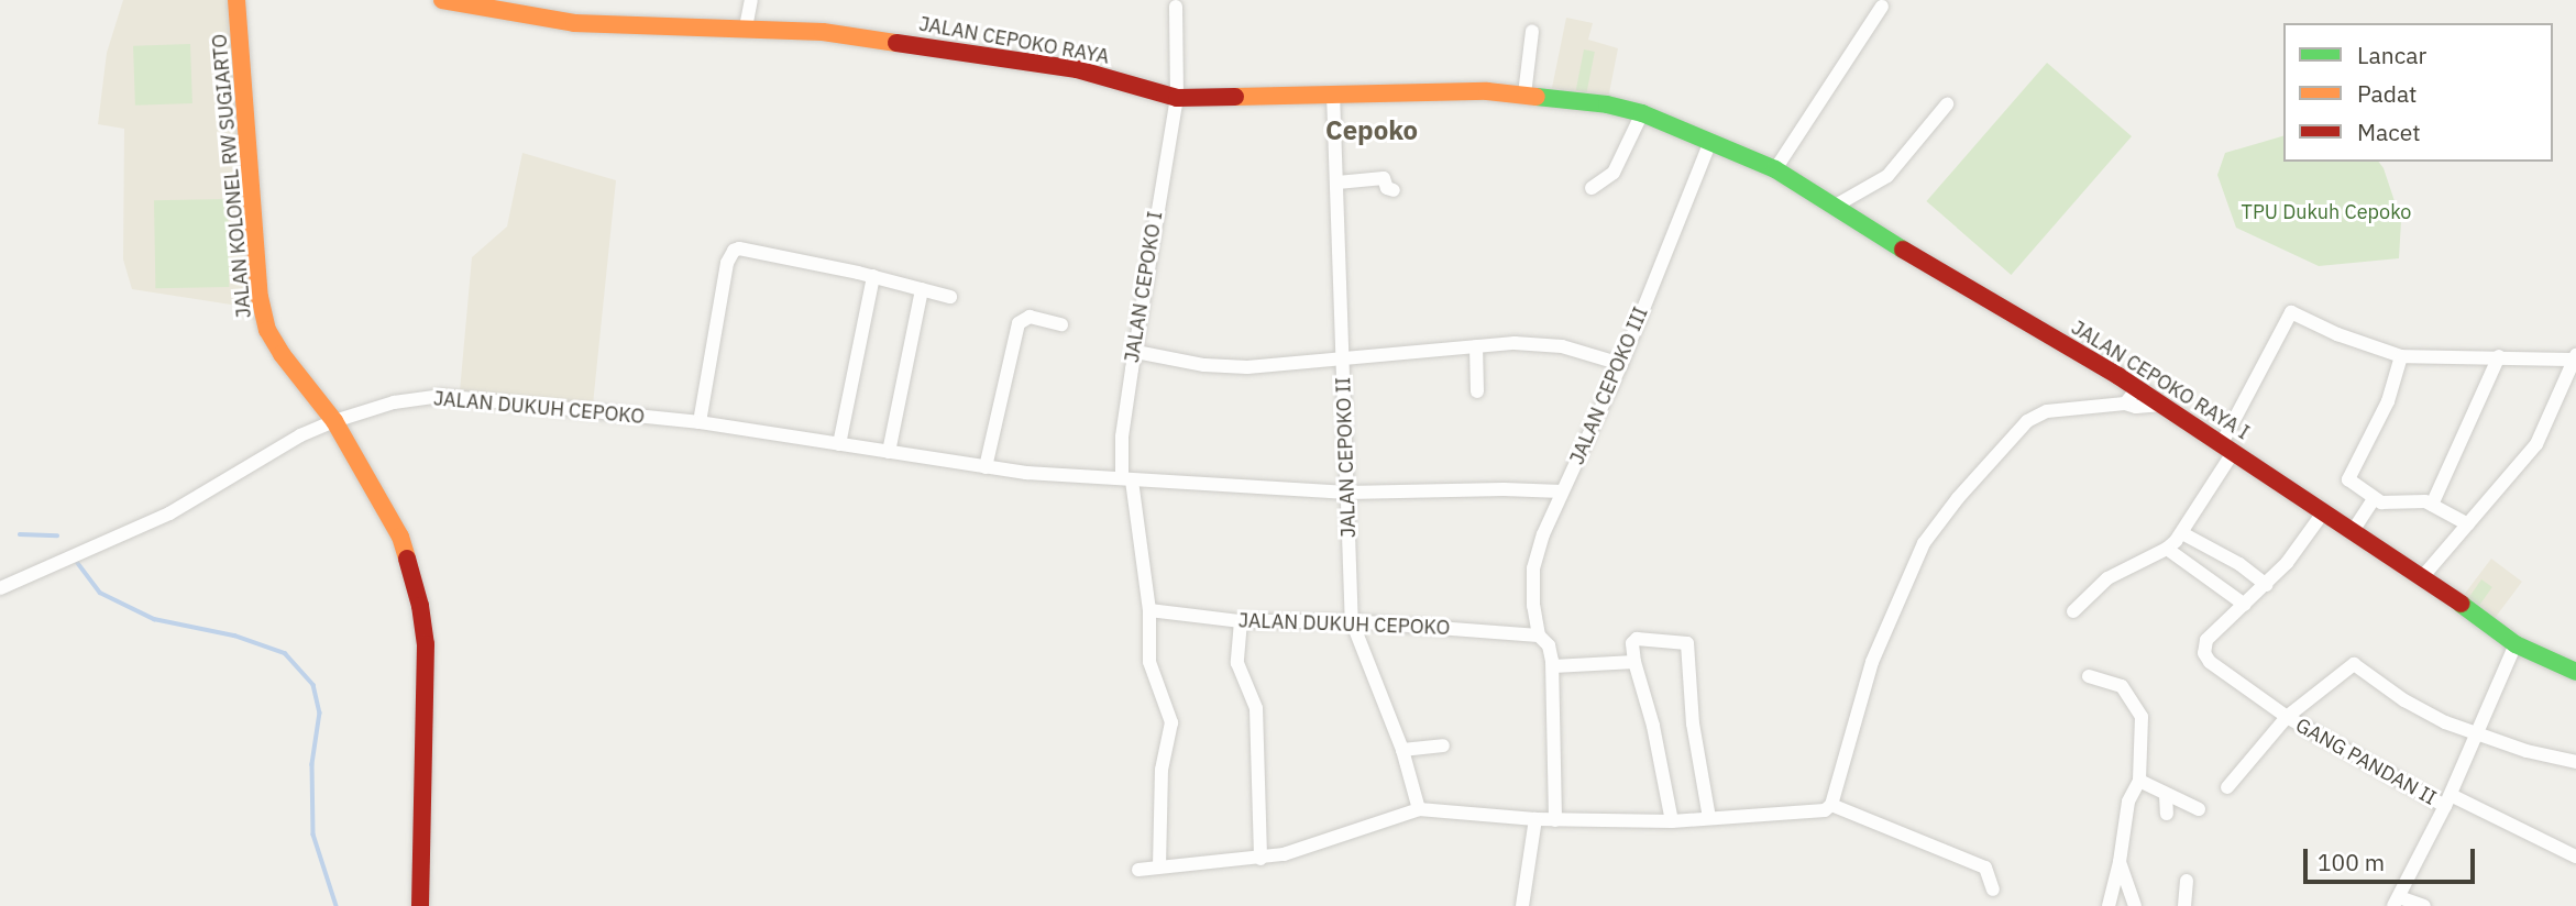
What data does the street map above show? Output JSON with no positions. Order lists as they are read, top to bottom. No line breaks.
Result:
{"streets":{"main road":["JALAN CEPOKO RAYA","JALAN KOLONEL RW SUGIARTO","JALAN CEPOKO RAYA I"],"street":["JALAN CEPOKO I","JALAN CEPOKO III","JALAN DUKUH CEPOKO","JALAN CEPOKO II","GANG PANDAN II"]},"crossings":[["JALAN CEPOKO RAYA","JALAN CEPOKO I"],["JALAN CEPOKO RAYA","JALAN CEPOKO RAYA I"],["JALAN CEPOKO RAYA","JALAN CEPOKO III"],["JALAN CEPOKO RAYA","JALAN CEPOKO II"],["JALAN KOLONEL RW SUGIARTO","JALAN DUKUH CEPOKO"],["JALAN CEPOKO I","JALAN DUKUH CEPOKO"],["JALAN CEPOKO RAYA I","JALAN CEPOKO III"],["JALAN CEPOKO III","JALAN DUKUH CEPOKO"],["JALAN DUKUH CEPOKO","JALAN CEPOKO II"]],"districts":["Cepoko"],"parks":["TPU Dukuh Cepoko"],"legend":["Lancar","Padat","Macet"],"scale_bar":"100 m"}
